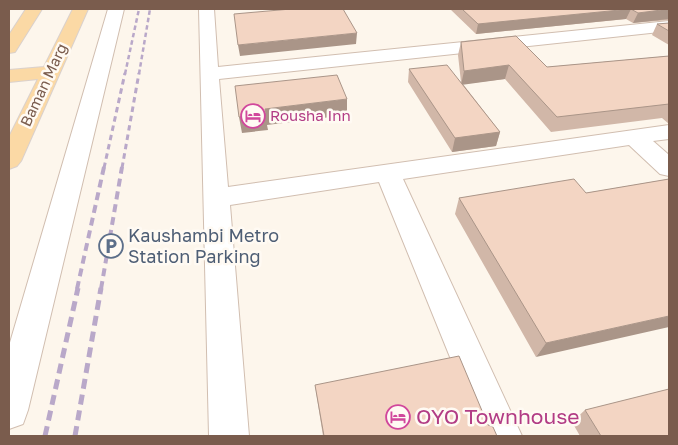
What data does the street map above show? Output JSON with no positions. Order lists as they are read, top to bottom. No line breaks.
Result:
{"streets":{"main road":["Baman Marg"]},"places":{"hotel":["Rousha Inn","OYO Townhouse"],"parking":["Kaushambi Metro Station Parking"]}}
